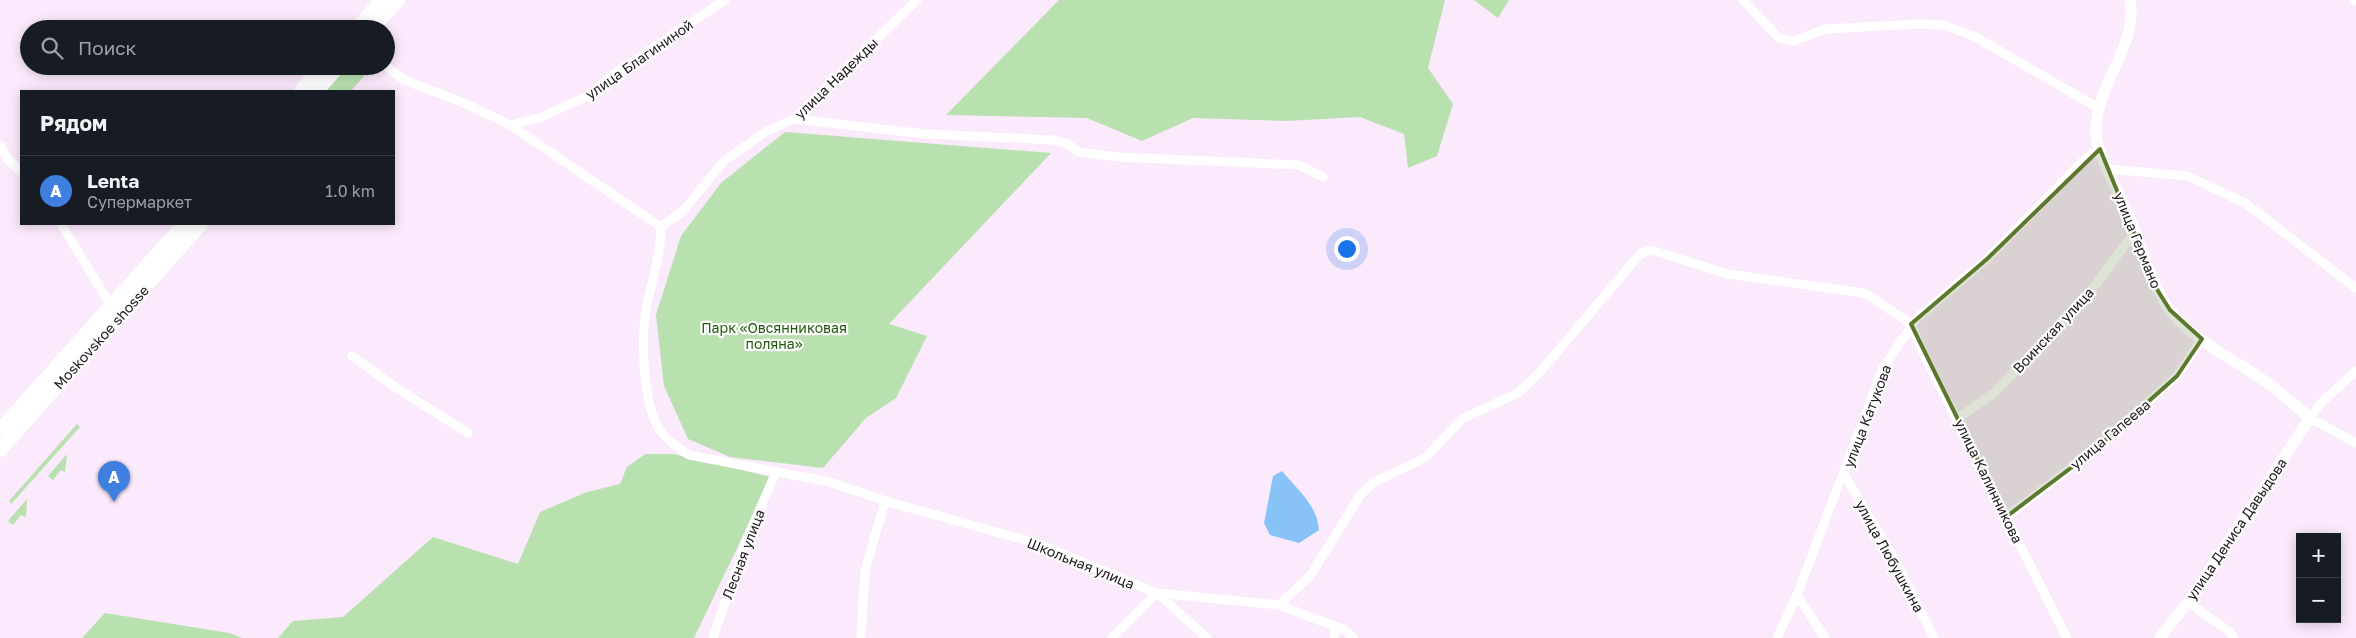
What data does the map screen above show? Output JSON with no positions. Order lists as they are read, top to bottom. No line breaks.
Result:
{"streets":{"main road":["улица Германо","Moskovskoe shosse","улица Дениса Давыдова"],"street":["улица Благининой","улица Надежды","Воинская улица","улица Катукова","улица Гапеева","улица Калинникова","Лесная улица","улица Любушкина","Школьная улица"]},"crossings":[["улица Надежды","Школьная улица"],["улица Германо","Воинская улица"],["улица Германо","улица Катукова"],["улица Германо","улица Гапеева"],["улица Германо","улица Дениса Давыдова"],["Воинская улица","улица Калинникова"],["улица Катукова","улица Калинникова"],["улица Катукова","улица Любушкина"],["улица Гапеева","улица Калинникова"],["Лесная улица","Школьная улица"]],"parks":["Парк «Овсянниковая поляна»"],"page":{"search":"Поиск","heading":"Рядом","list":[{"mark":"A","name":"Lenta","note":"Супермаркет","value":"1.0 km"}],"pins":"A","map_buttons":["+","−"]}}
